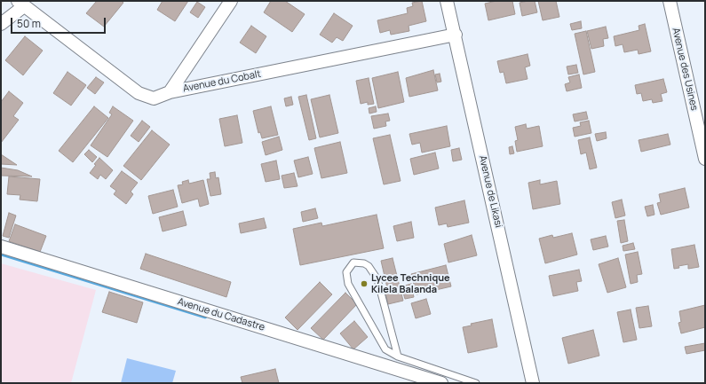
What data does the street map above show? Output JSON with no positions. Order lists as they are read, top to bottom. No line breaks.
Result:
{"streets":{"street":["Avenue des Usines","Avenue du Cobalt","Avenue de Likasi","Avenue du Cadastre"]},"crossings":[["Avenue du Cobalt","Avenue de Likasi"]],"places":["Lycee Technique Kilela Balanda"],"scale_bar":"50 m"}
